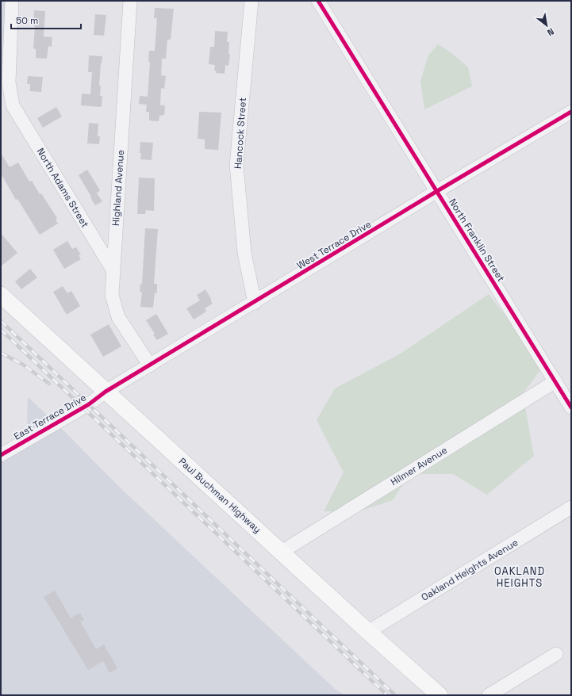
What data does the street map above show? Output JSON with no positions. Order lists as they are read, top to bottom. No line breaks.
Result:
{"streets":{"main road":["Paul Buchman Highway"],"street":["Hancock Street","North Adams Street","Highland Avenue","North Franklin Street","West Terrace Drive","East Terrace Drive","Hilmer Avenue","Oakland Heights Avenue"]},"crossings":[["Hancock Street","West Terrace Drive"],["North Adams Street","Highland Avenue"],["Highland Avenue","West Terrace Drive"],["North Franklin Street","West Terrace Drive"],["North Franklin Street","Hilmer Avenue"],["West Terrace Drive","East Terrace Drive"],["West Terrace Drive","Paul Buchman Highway"],["East Terrace Drive","Paul Buchman Highway"],["Hilmer Avenue","Paul Buchman Highway"],["Paul Buchman Highway","Oakland Heights Avenue"]],"districts":["OAKLAND HEIGHTS"],"scale_bar":"50 m","north":"bottom right"}
